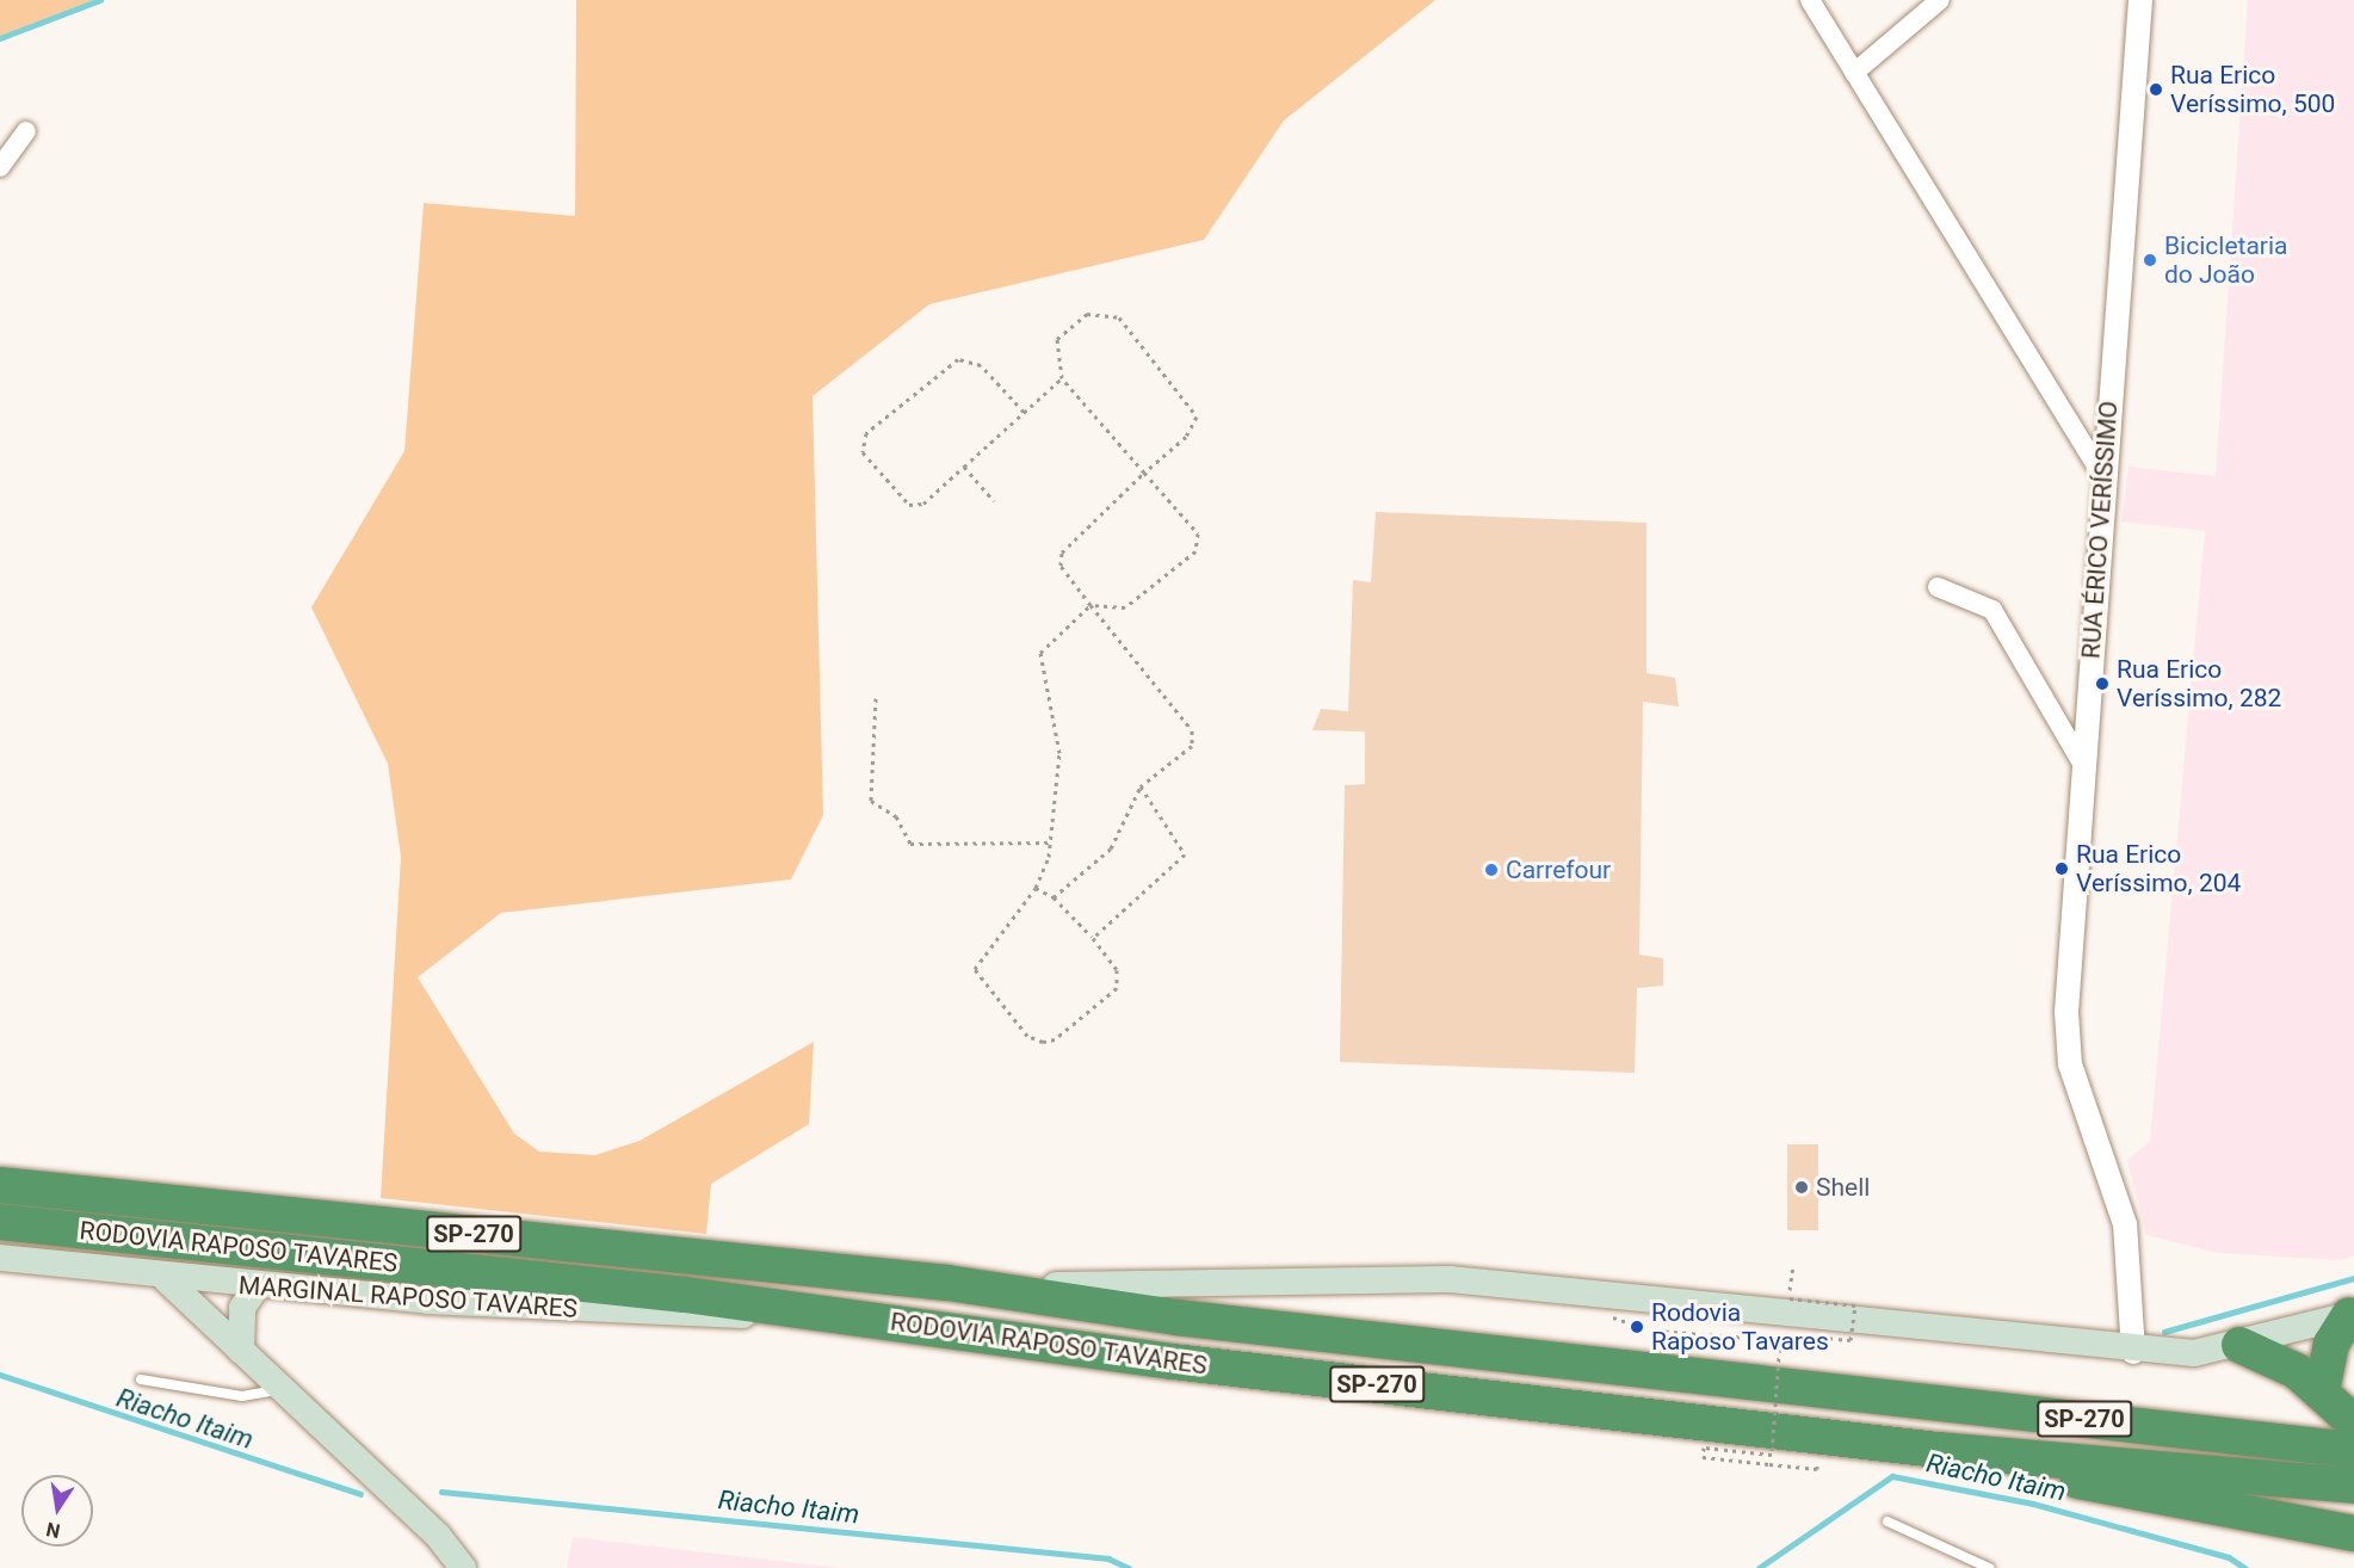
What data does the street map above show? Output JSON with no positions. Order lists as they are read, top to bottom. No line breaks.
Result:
{"streets":{"highway":["SP-270","RODOVIA RAPOSO TAVARES"],"main road":["MARGINAL RAPOSO TAVARES"],"street":["RUA ÉRICO VERÍSSIMO"]},"crossings":[["RODOVIA RAPOSO TAVARES","MARGINAL RAPOSO TAVARES"]],"water":["Riacho Itaim"],"places":["Rua Erico Veríssimo, 500","Bicicletaria do João","Rua Erico Veríssimo, 282","Rua Erico Veríssimo, 204","Carrefour","Shell","Rodovia Raposo Tavares"],"north":"bottom"}
